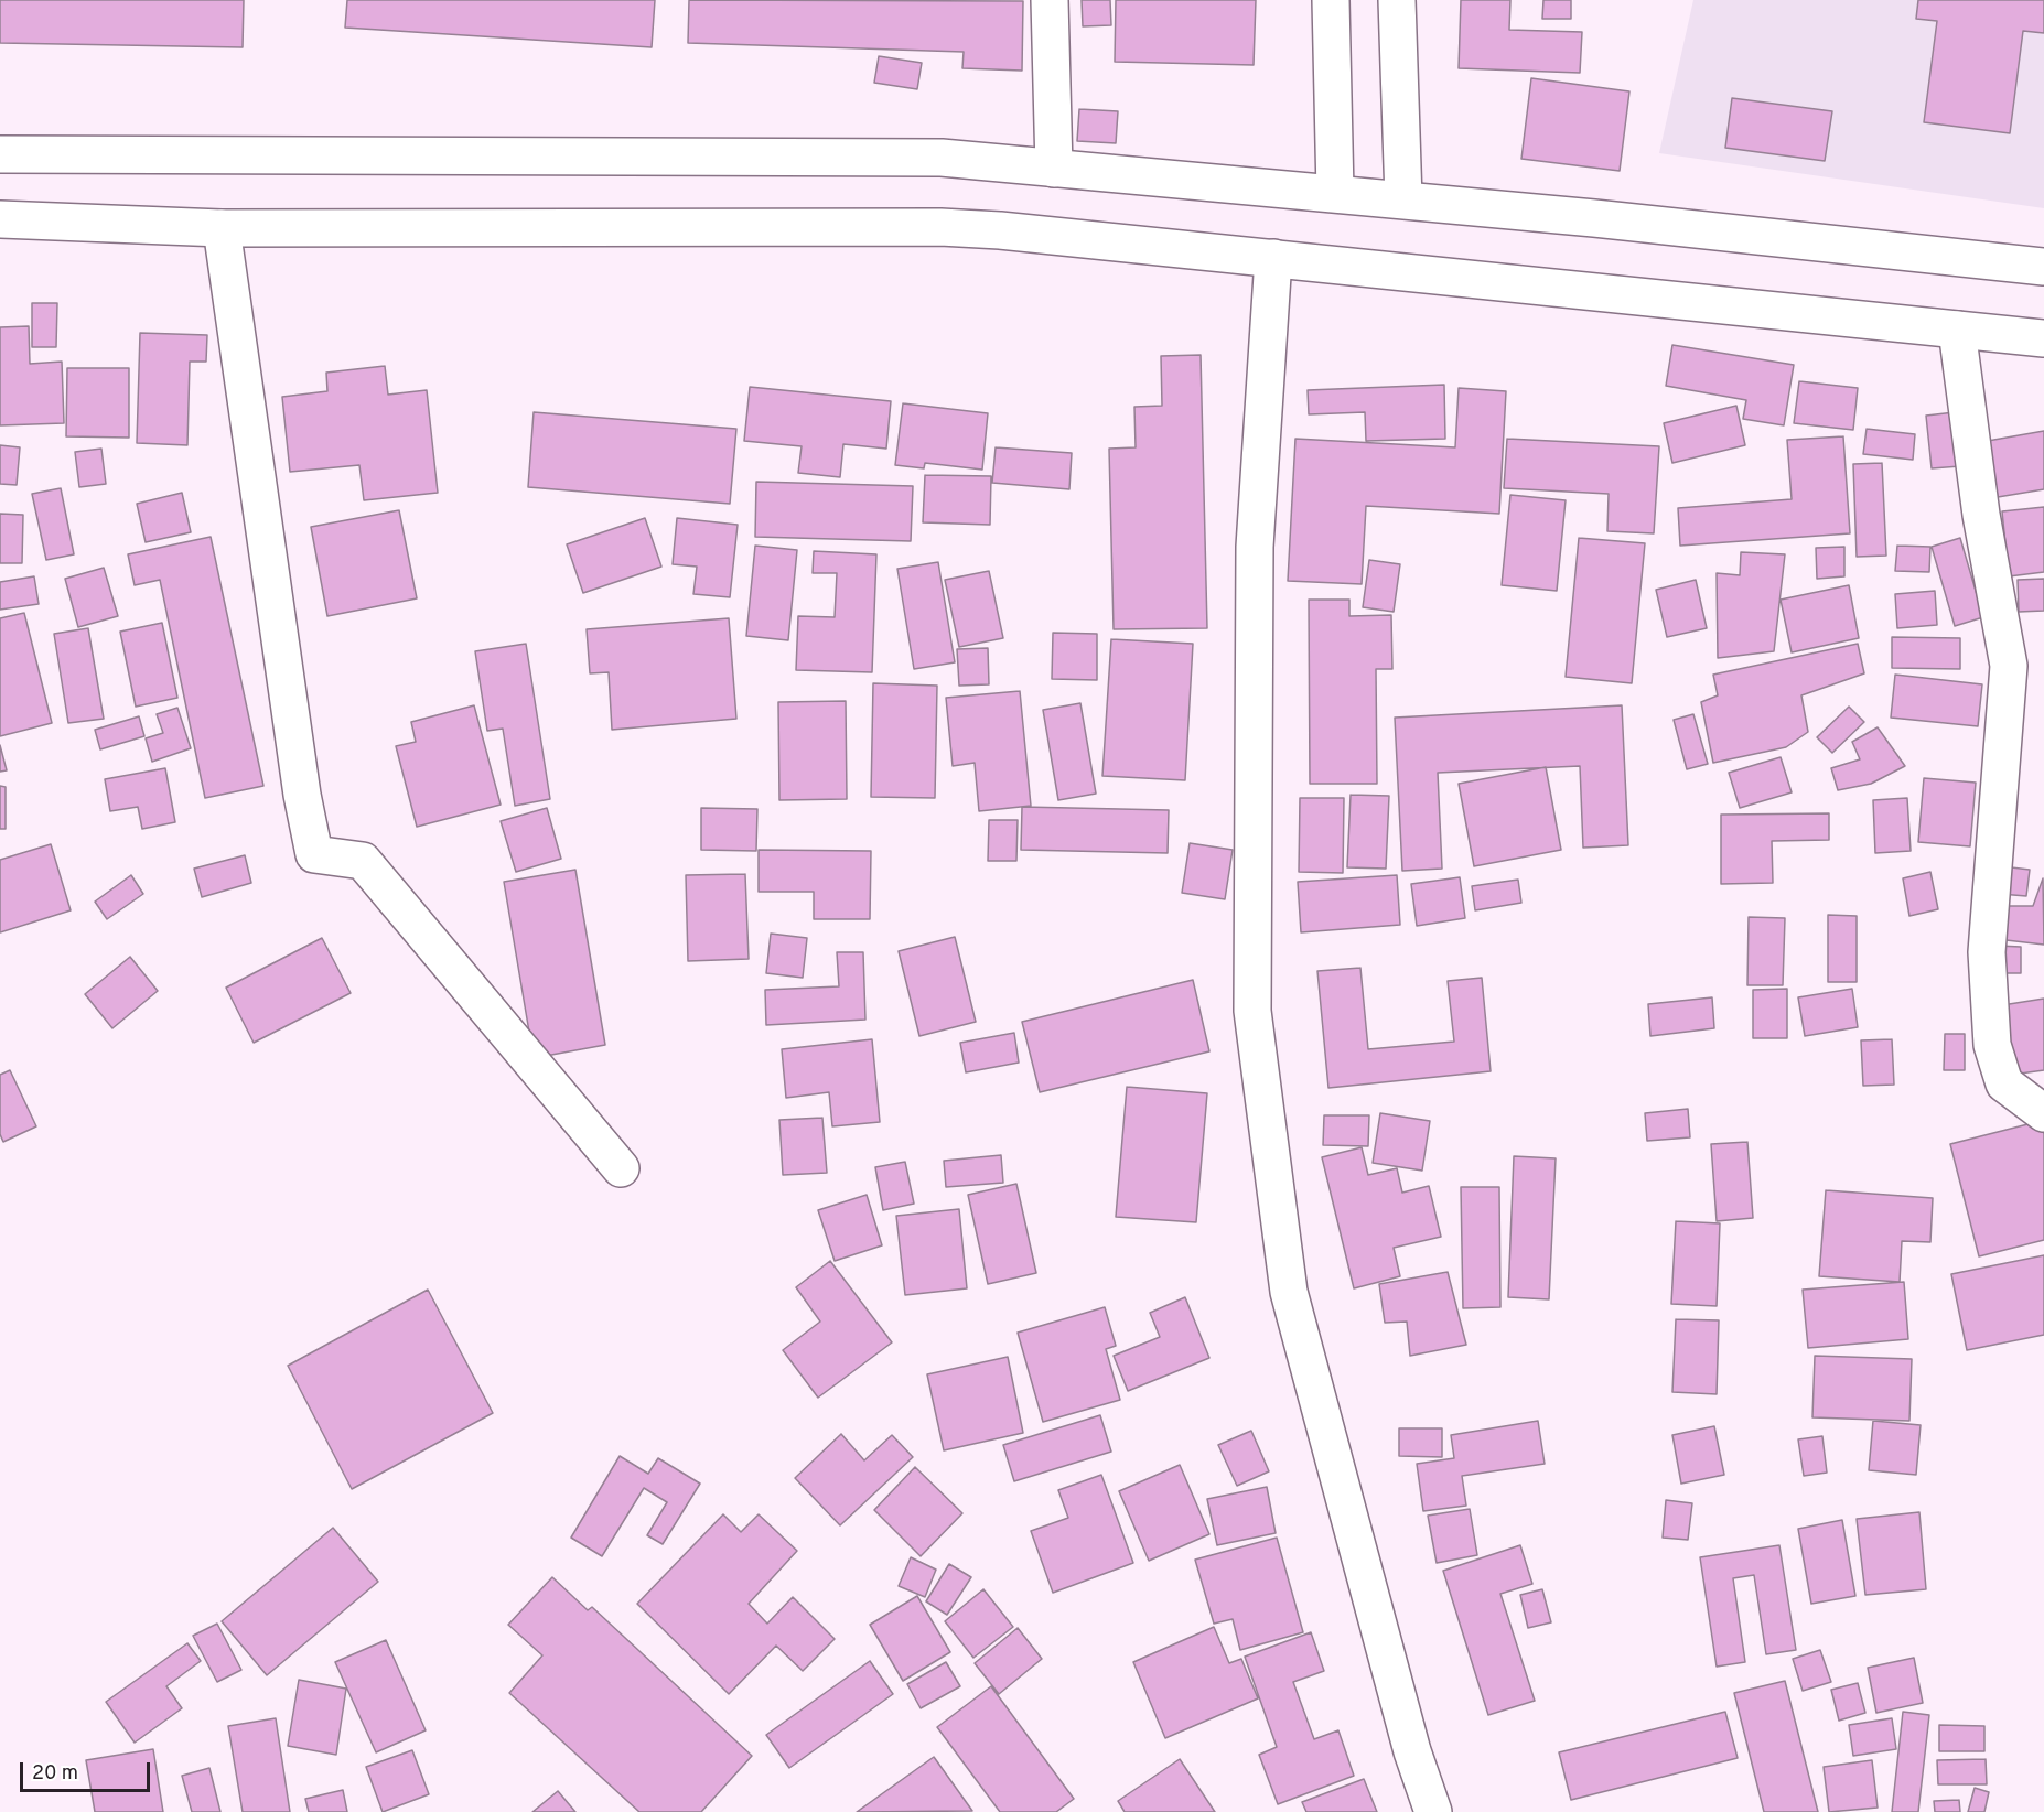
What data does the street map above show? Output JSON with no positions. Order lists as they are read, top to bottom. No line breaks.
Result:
{"scale_bar":"20 m"}
